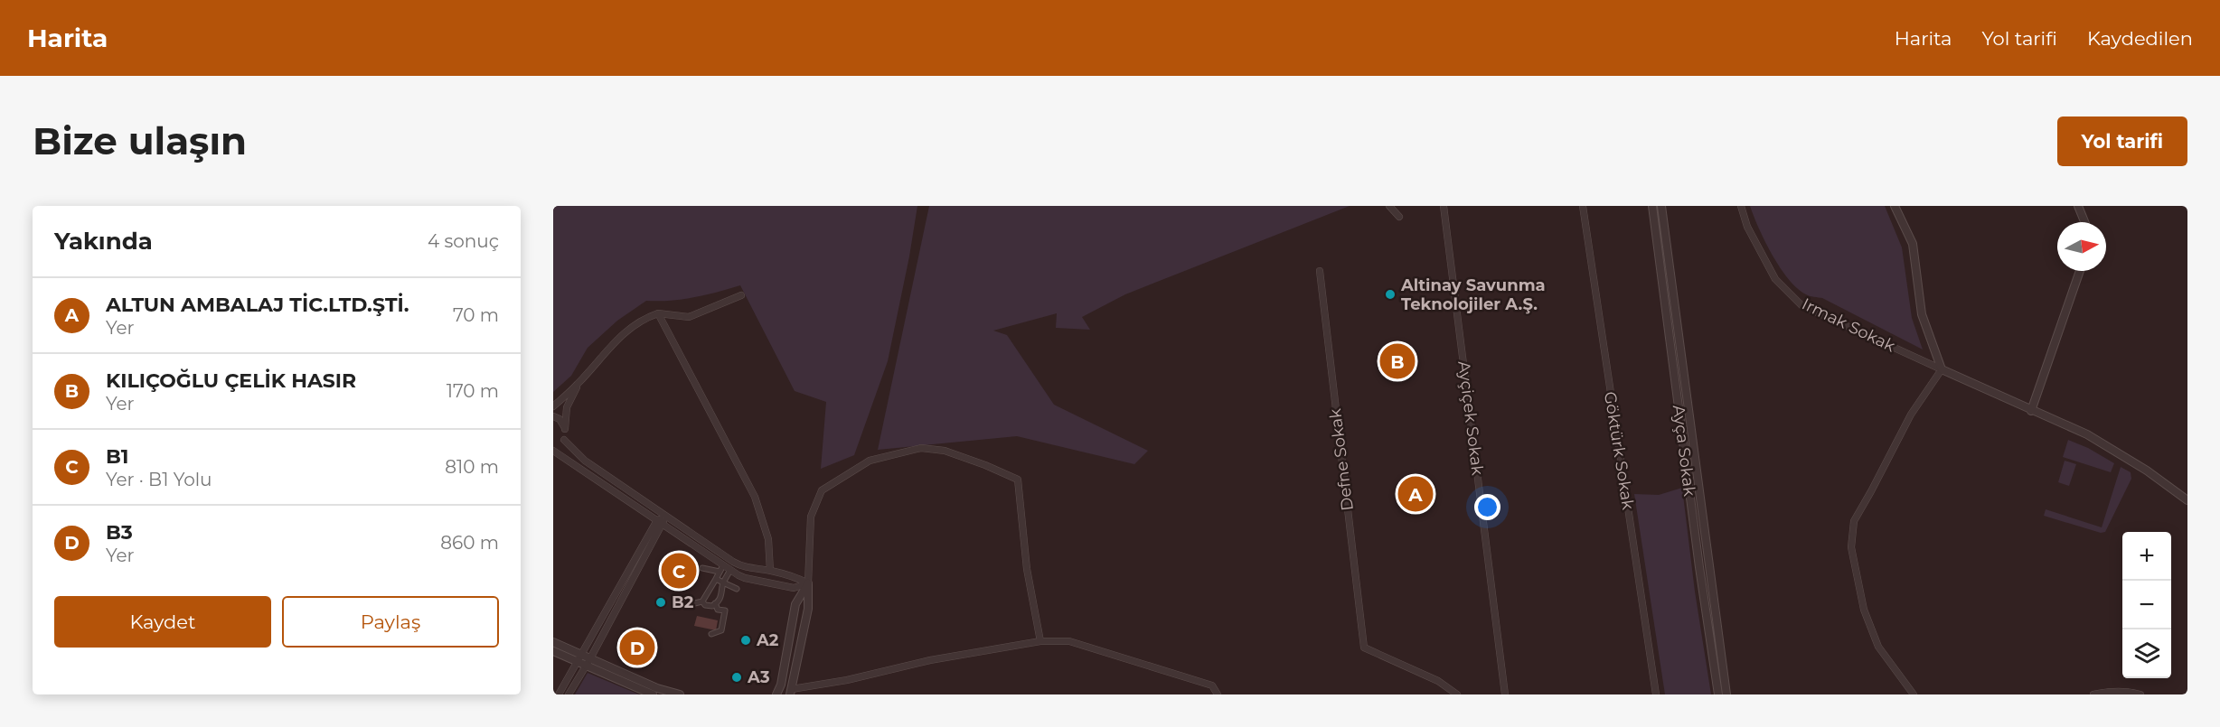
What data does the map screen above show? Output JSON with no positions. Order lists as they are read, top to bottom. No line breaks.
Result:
{"streets":{"street":["Irmak Sokak","Ayçiçek Sokak","Göktürk Sokak","Ayça Sokak","Defne Sokak"]},"places":["Altinay Savunma Teknolojiler A.Ş.","B2","A2","A3"],"north":"right","page":{"header":"Harita","nav":["Harita","Yol tarifi","Kaydedilen"],"buttons":["Yol tarifi",["Kaydet","Paylaş"]],"title":"Bize ulaşın","heading":["Yakında","4 sonuç"],"list":[{"mark":"A","name":"ALTUN AMBALAJ TİC.LTD.ŞTİ.","note":"Yer","value":"70 m"},{"mark":"B","name":"KILIÇOĞLU ÇELİK HASIR","note":"Yer","value":"170 m"},{"mark":"C","name":"B1","note":"Yer · B1 Yolu","value":"810 m"},{"mark":"D","name":"B3","note":"Yer","value":"860 m"}],"pins":["B","A","C","D"],"map_buttons":["+","−"]}}
